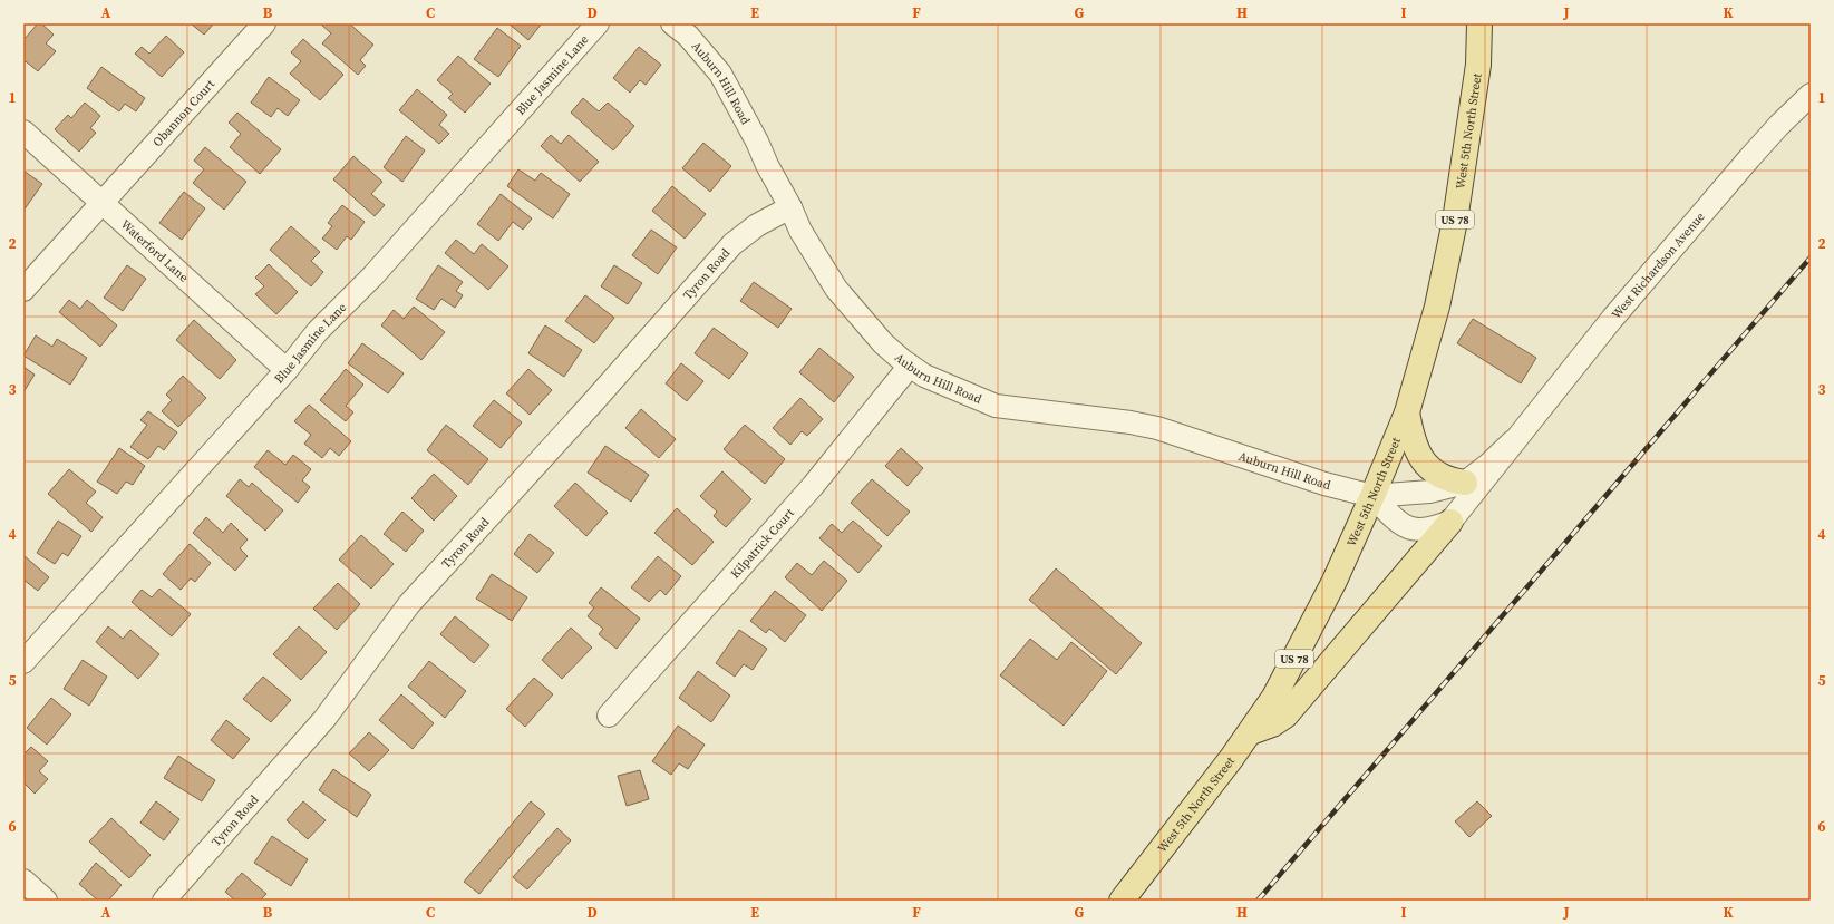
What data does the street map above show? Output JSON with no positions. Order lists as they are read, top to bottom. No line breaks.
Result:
{"streets":{"main road":["West 5th North Street","US 78"],"street":["Blue Jasmine Lane","Auburn Hill Road","Obannon Court","Waterford Lane","West Richardson Avenue","Tyron Road","Kilpatrick Court"]},"crossings":[["Blue Jasmine Lane","Waterford Lane"],["Auburn Hill Road","West 5th North Street"],["Auburn Hill Road","West Richardson Avenue"],["Auburn Hill Road","Tyron Road"],["Auburn Hill Road","Kilpatrick Court"],["Obannon Court","Waterford Lane"],["West 5th North Street","West Richardson Avenue"]],"grid":{"columns":["A","B","C","D","E","F","G","H","I","J","K"],"rows":["1","2","3","4","5","6"]}}
